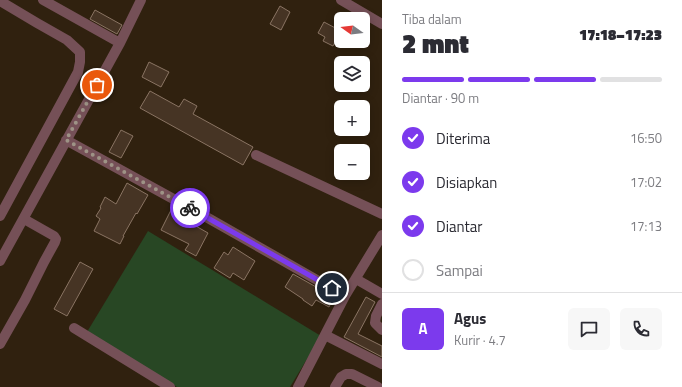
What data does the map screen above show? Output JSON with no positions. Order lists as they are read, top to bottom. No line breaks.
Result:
{"north":"left","page":{"heading":["2 mnt","Tiba dalam","17:18–17:23"],"panel":["Agus","Kurir · 4.7"],"map_buttons":["+","−"],"bar":"Diantar · 90 m","list":[["Diterima","16:50"],["Disiapkan","17:02"],["Diantar","17:13"],"Sampai"],"round":"A"}}
